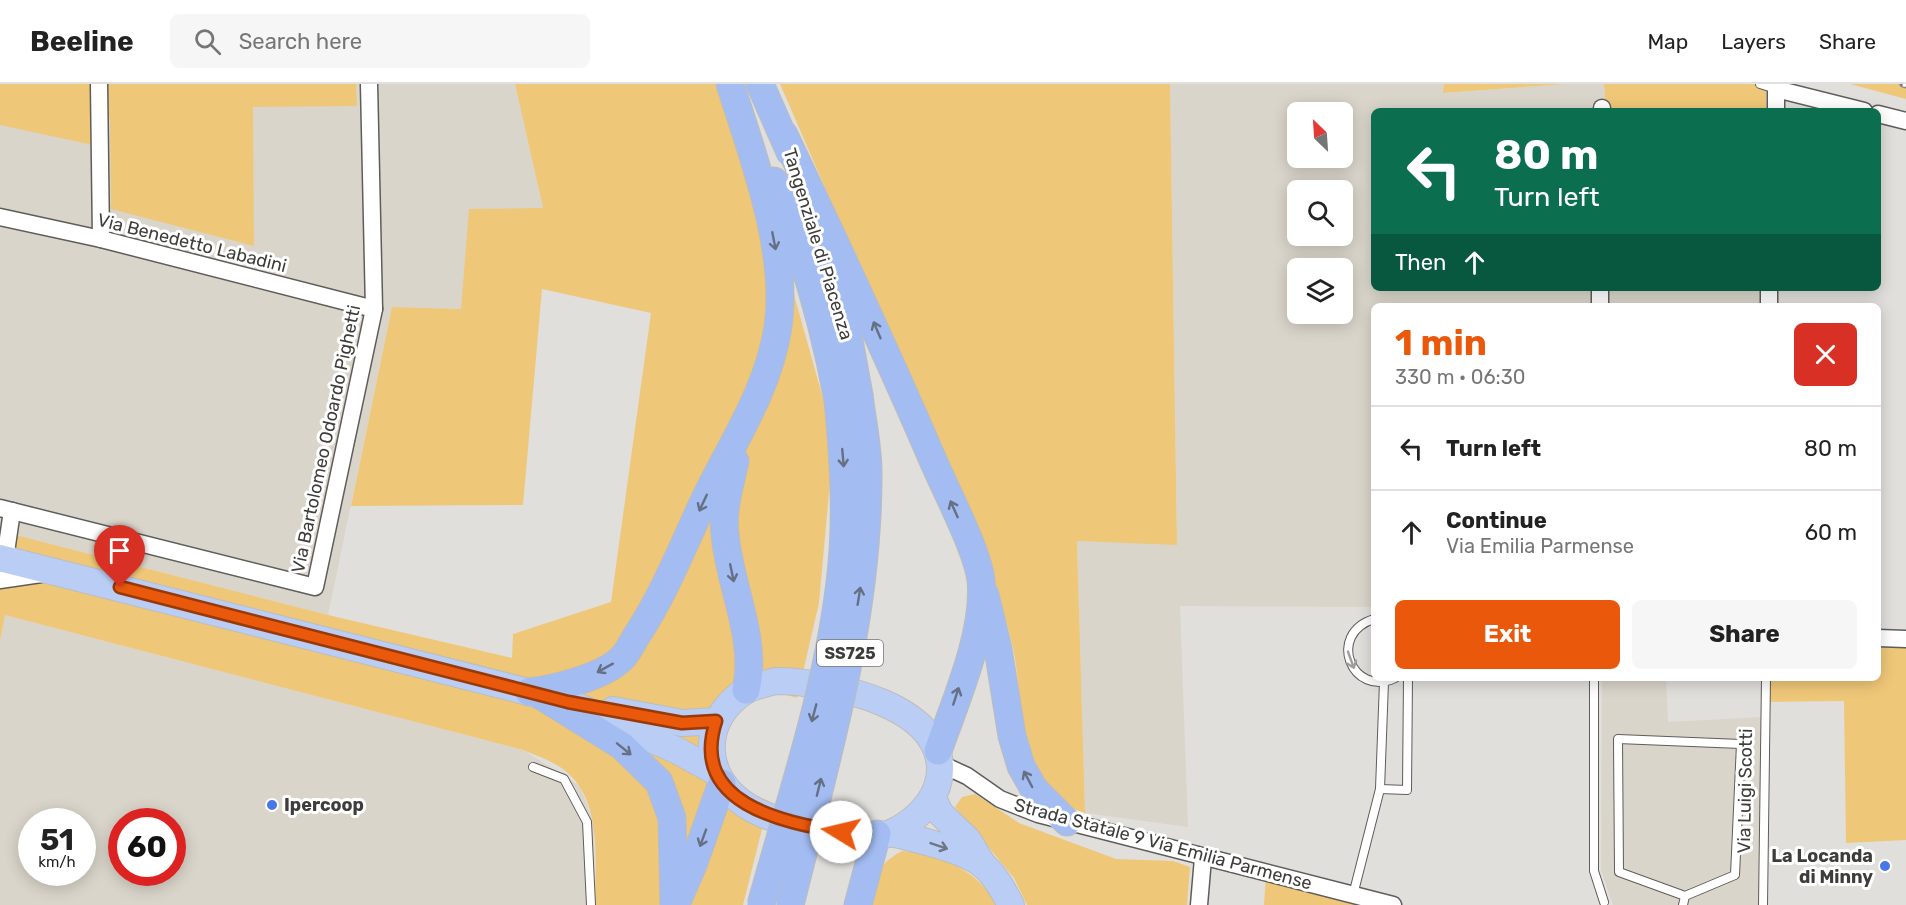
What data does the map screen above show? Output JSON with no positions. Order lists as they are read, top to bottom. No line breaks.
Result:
{"streets":{"highway":["Tangenziale di Piacenza","SS725"],"main road":["Strada Statale 9 Via Emilia Parmense"],"street":["Via Benedetto Labadini","Via Bartolomeo Odoardo Pighetti"],"lane":["Via Luigi Scotti"]},"crossings":[["Via Benedetto Labadini","Via Bartolomeo Odoardo Pighetti"]],"places":["Ipercoop","La Locanda di Minny"],"north":"top left","page":{"header":"Beeline","search":"Search here","nav":["Map","Layers","Share"],"turn":["80 m","Turn left"],"then":"Then","heading":["1 min","330 m · 06:30"],"list":[{"name":"Turn left","value":"80 m"},{"name":"Continue","note":"Via Emilia Parmense","value":"60 m"}],"buttons":["Exit","Share"],"speed":"51 km/h","limit":"60"}}
